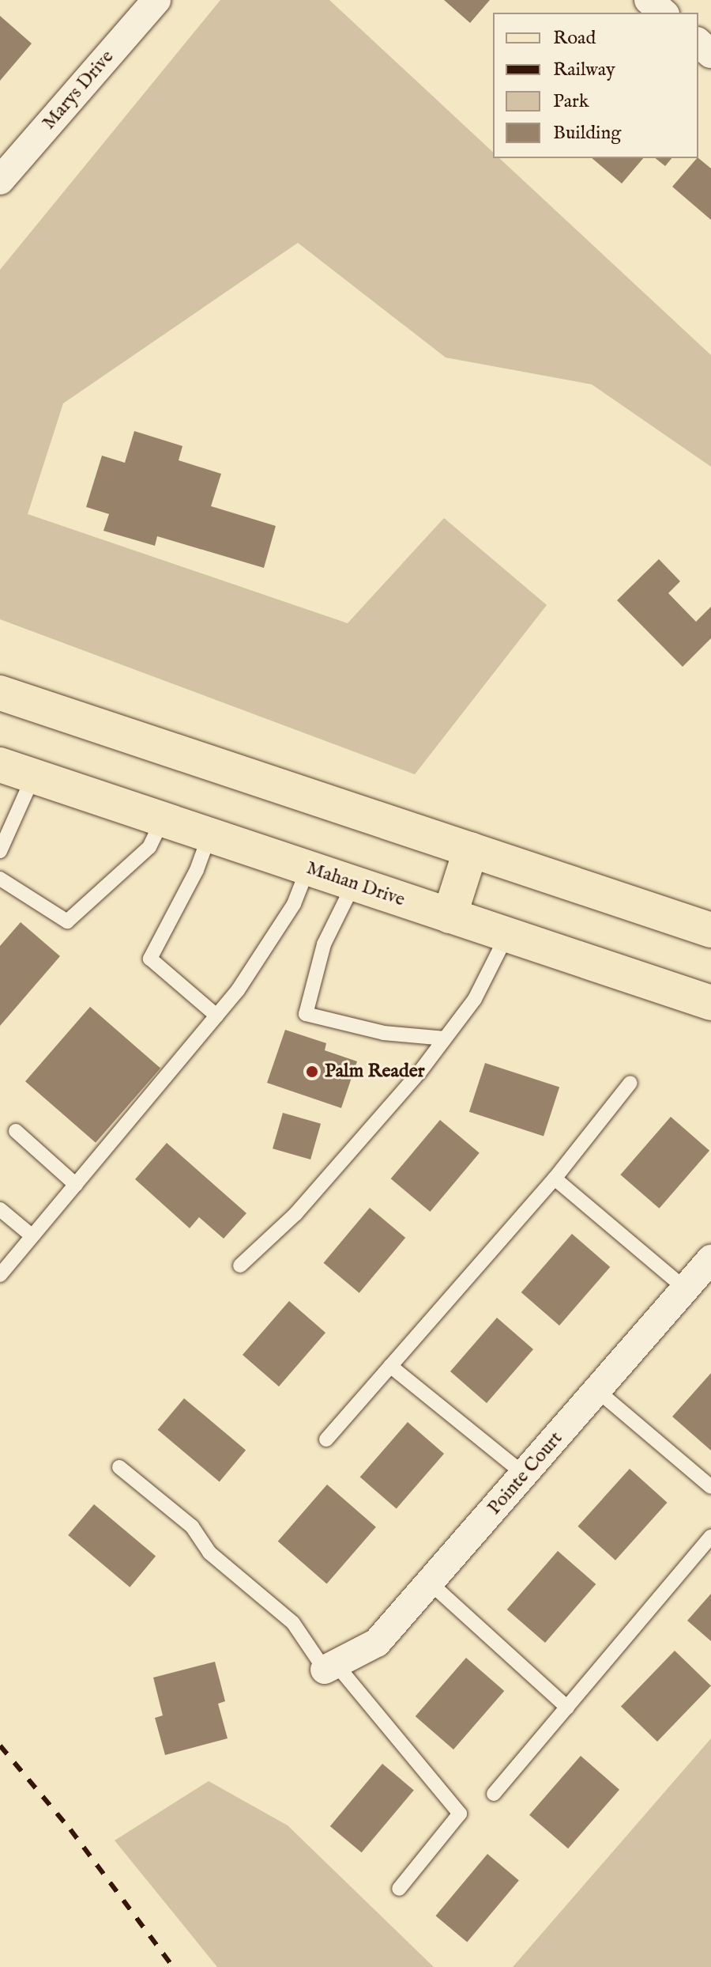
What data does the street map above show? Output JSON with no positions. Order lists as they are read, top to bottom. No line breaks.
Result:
{"streets":{"main road":["Mahan Drive"],"street":["Marys Drive","Pointe Court"]},"places":["Palm Reader"],"legend":["Road","Railway","Park","Building"]}
